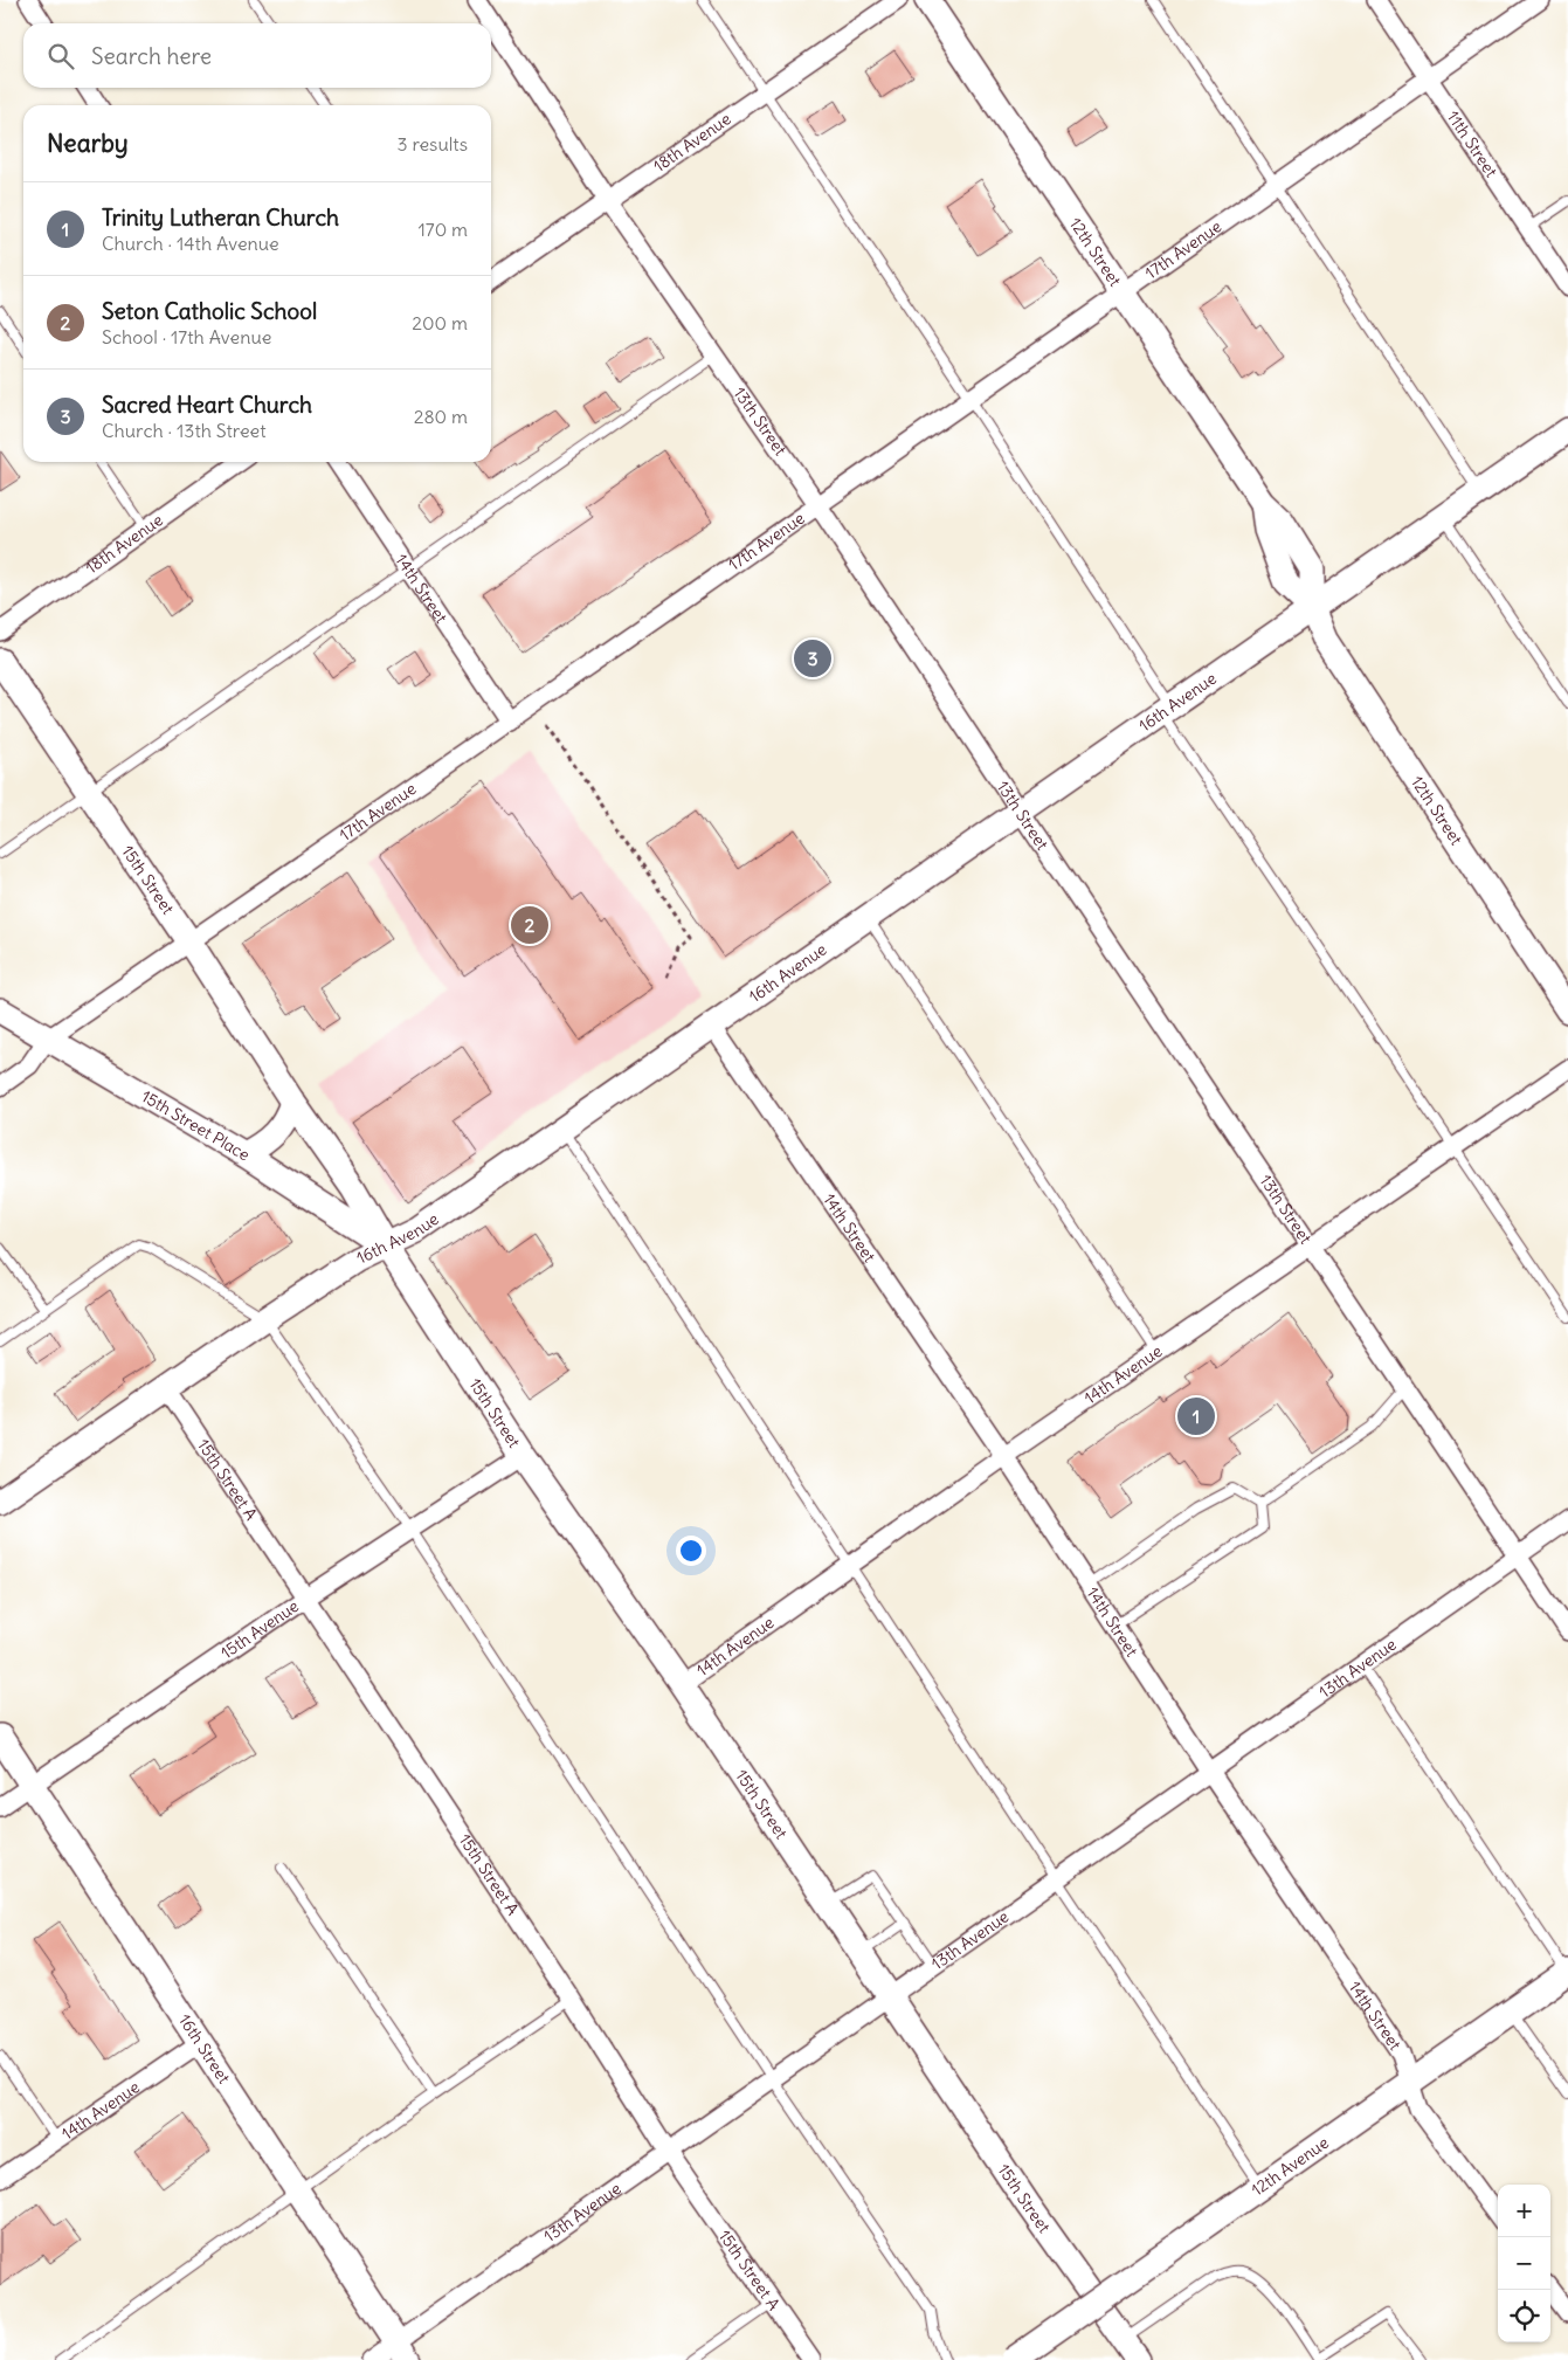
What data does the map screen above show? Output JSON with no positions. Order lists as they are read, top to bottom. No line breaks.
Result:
{"streets":{"street":["18th Avenue","11th Street","17th Avenue","12th Street","13th Street","14th Street","16th Avenue","15th Street","15th Street Place","14th Avenue","15th Street A","15th Avenue","13th Avenue","16th Street","12th Avenue"]},"crossings":[["18th Avenue","13th Street"],["11th Street","17th Avenue"],["17th Avenue","12th Street"],["17th Avenue","13th Street"],["17th Avenue","14th Street"],["17th Avenue","15th Street"],["17th Avenue","15th Street Place"],["12th Street","16th Avenue"],["13th Street","16th Avenue"],["13th Street","14th Avenue"],["13th Street","13th Avenue"],["14th Street","16th Avenue"],["14th Street","14th Avenue"],["14th Street","13th Avenue"],["14th Street","12th Avenue"],["16th Avenue","15th Street"],["16th Avenue","15th Street Place"],["16th Avenue","15th Street A"],["15th Street","15th Street Place"],["15th Street","14th Avenue"],["15th Street","15th Avenue"],["15th Street","13th Avenue"],["14th Avenue","16th Street"],["15th Street A","15th Avenue"],["15th Street A","13th Avenue"],["15th Avenue","16th Street"],["13th Avenue","16th Street"]],"page":{"search":"Search here","heading":["Nearby","3 results"],"list":[{"mark":"1","name":"Trinity Lutheran Church","note":"Church · 14th Avenue","value":"170 m"},{"mark":"2","name":"Seton Catholic School","note":"School · 17th Avenue","value":"200 m"},{"mark":"3","name":"Sacred Heart Church","note":"Church · 13th Street","value":"280 m"}],"pins":["3","2","1"],"map_buttons":["+","−"]}}
